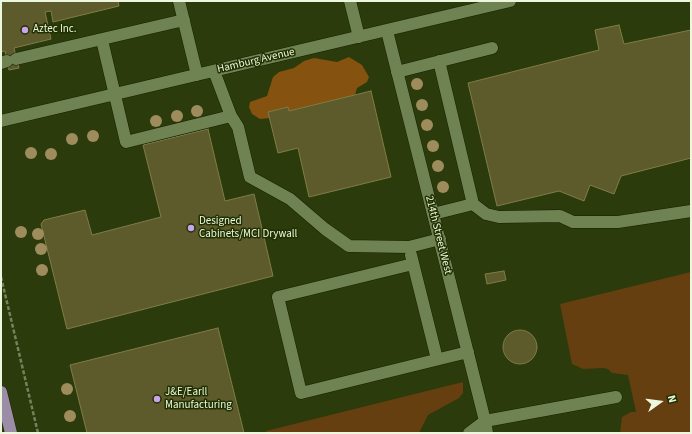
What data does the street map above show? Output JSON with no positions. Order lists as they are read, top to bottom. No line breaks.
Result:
{"streets":{"street":["Hamburg Avenue","214th Street West"]},"crossings":[["Hamburg Avenue","214th Street West"]],"places":["Aztec Inc.","Designed Cabinets/MCI Drywall","J&E/Earll Manufacturing"],"north":"right"}
